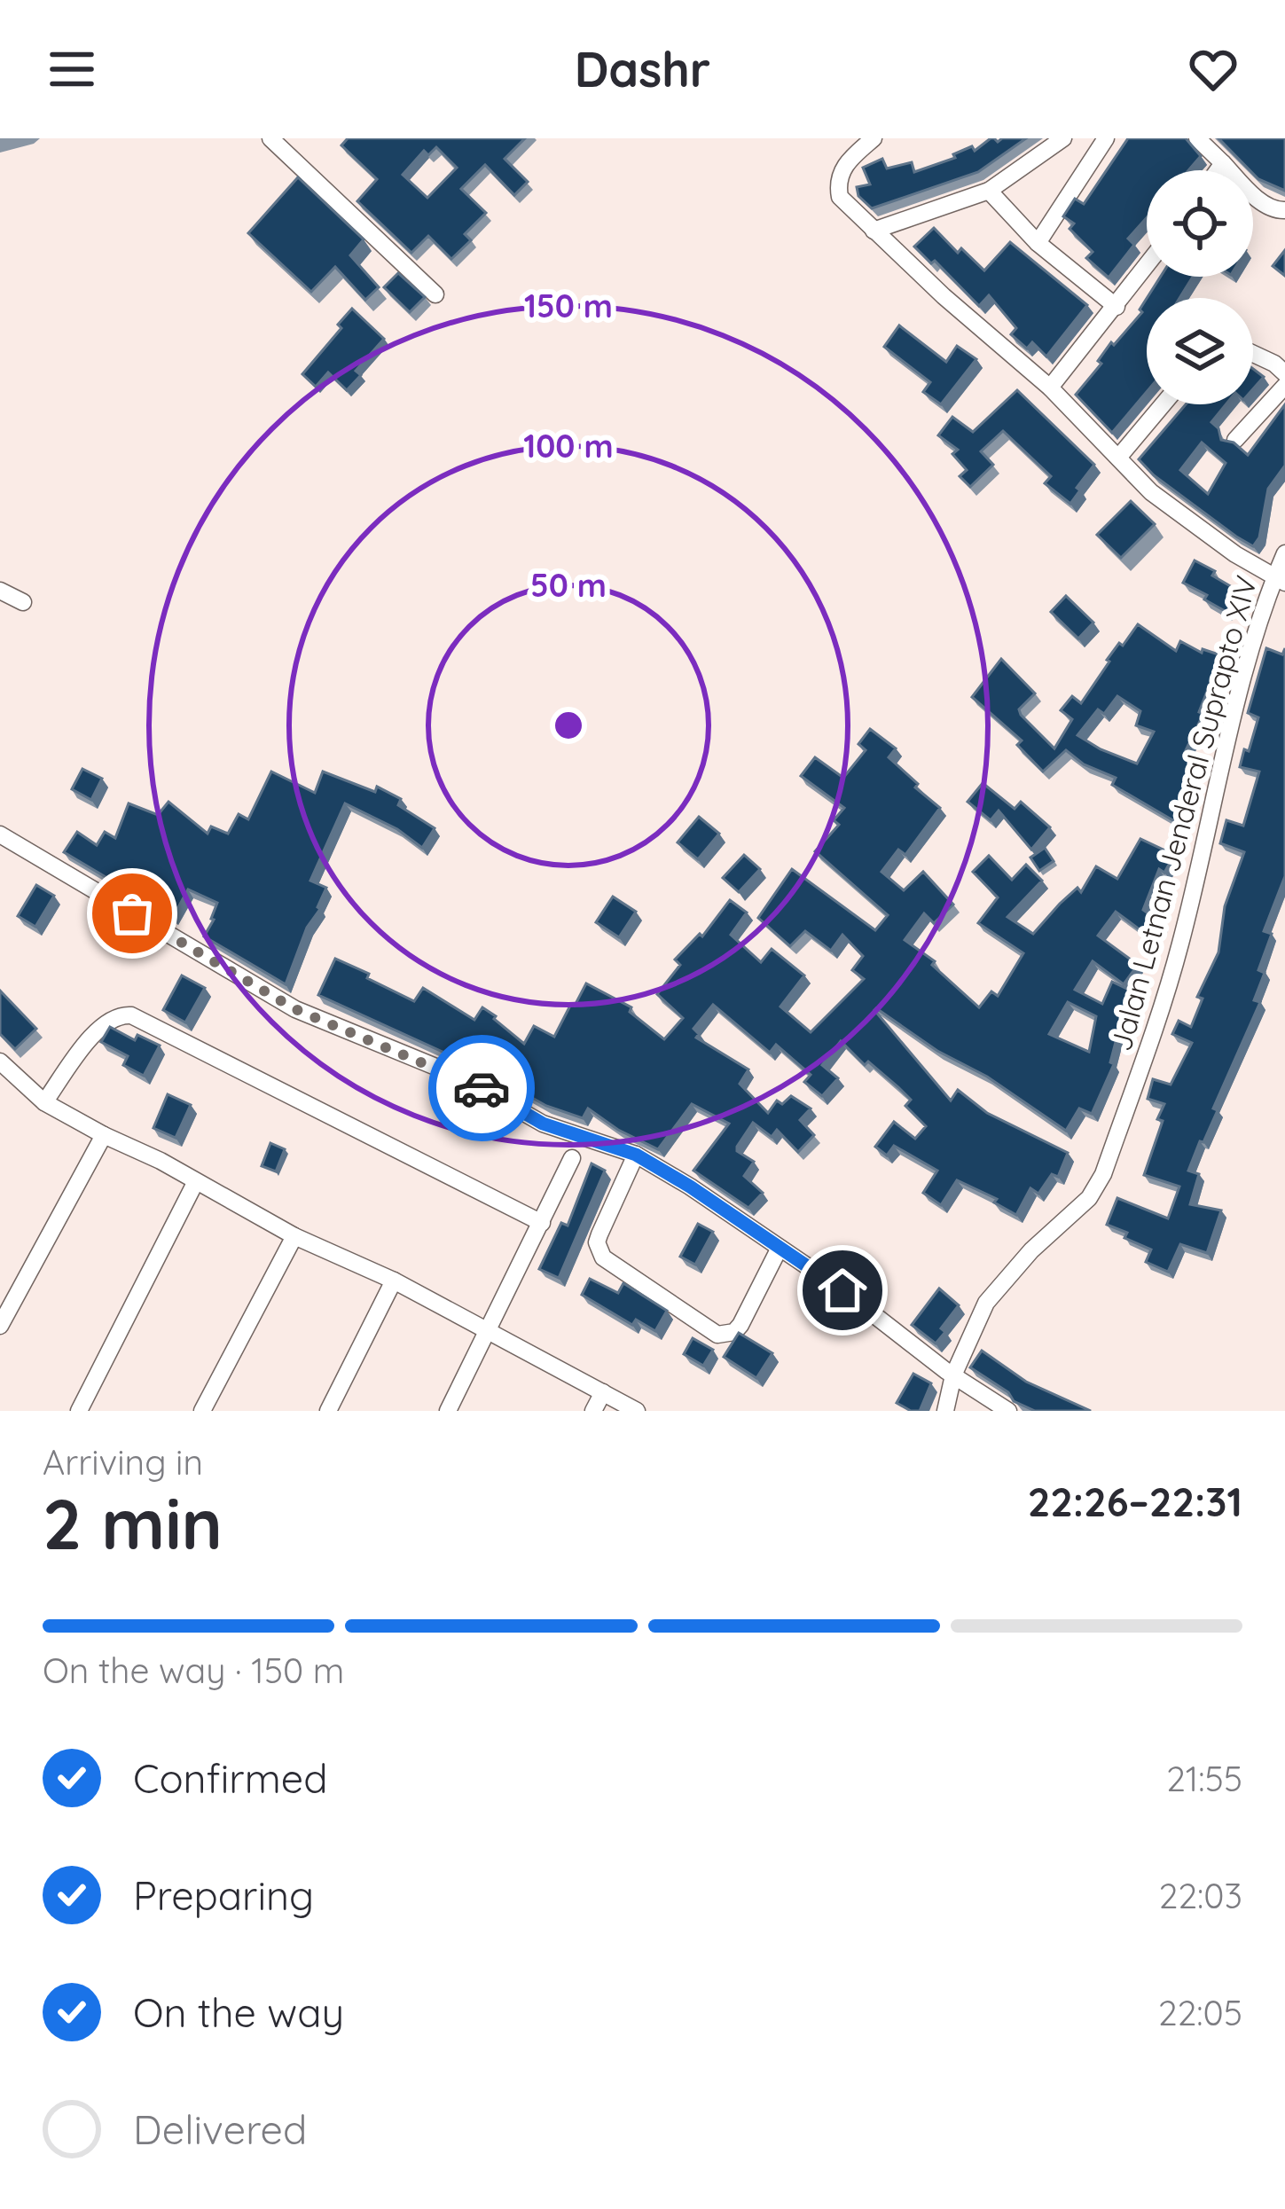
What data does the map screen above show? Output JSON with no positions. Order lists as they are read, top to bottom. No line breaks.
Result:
{"streets":{"street":["Jalan Letnan Jenderal Suprapto XIV"]},"page":{"header":"Dashr","heading":["2 min","Arriving in","22:26–22:31"],"bar":"On the way · 150 m","list":[["Confirmed","21:55"],["Preparing","22:03"],["On the way","22:05"],"Delivered"]},"rings":["150 m","100 m","50 m"]}
